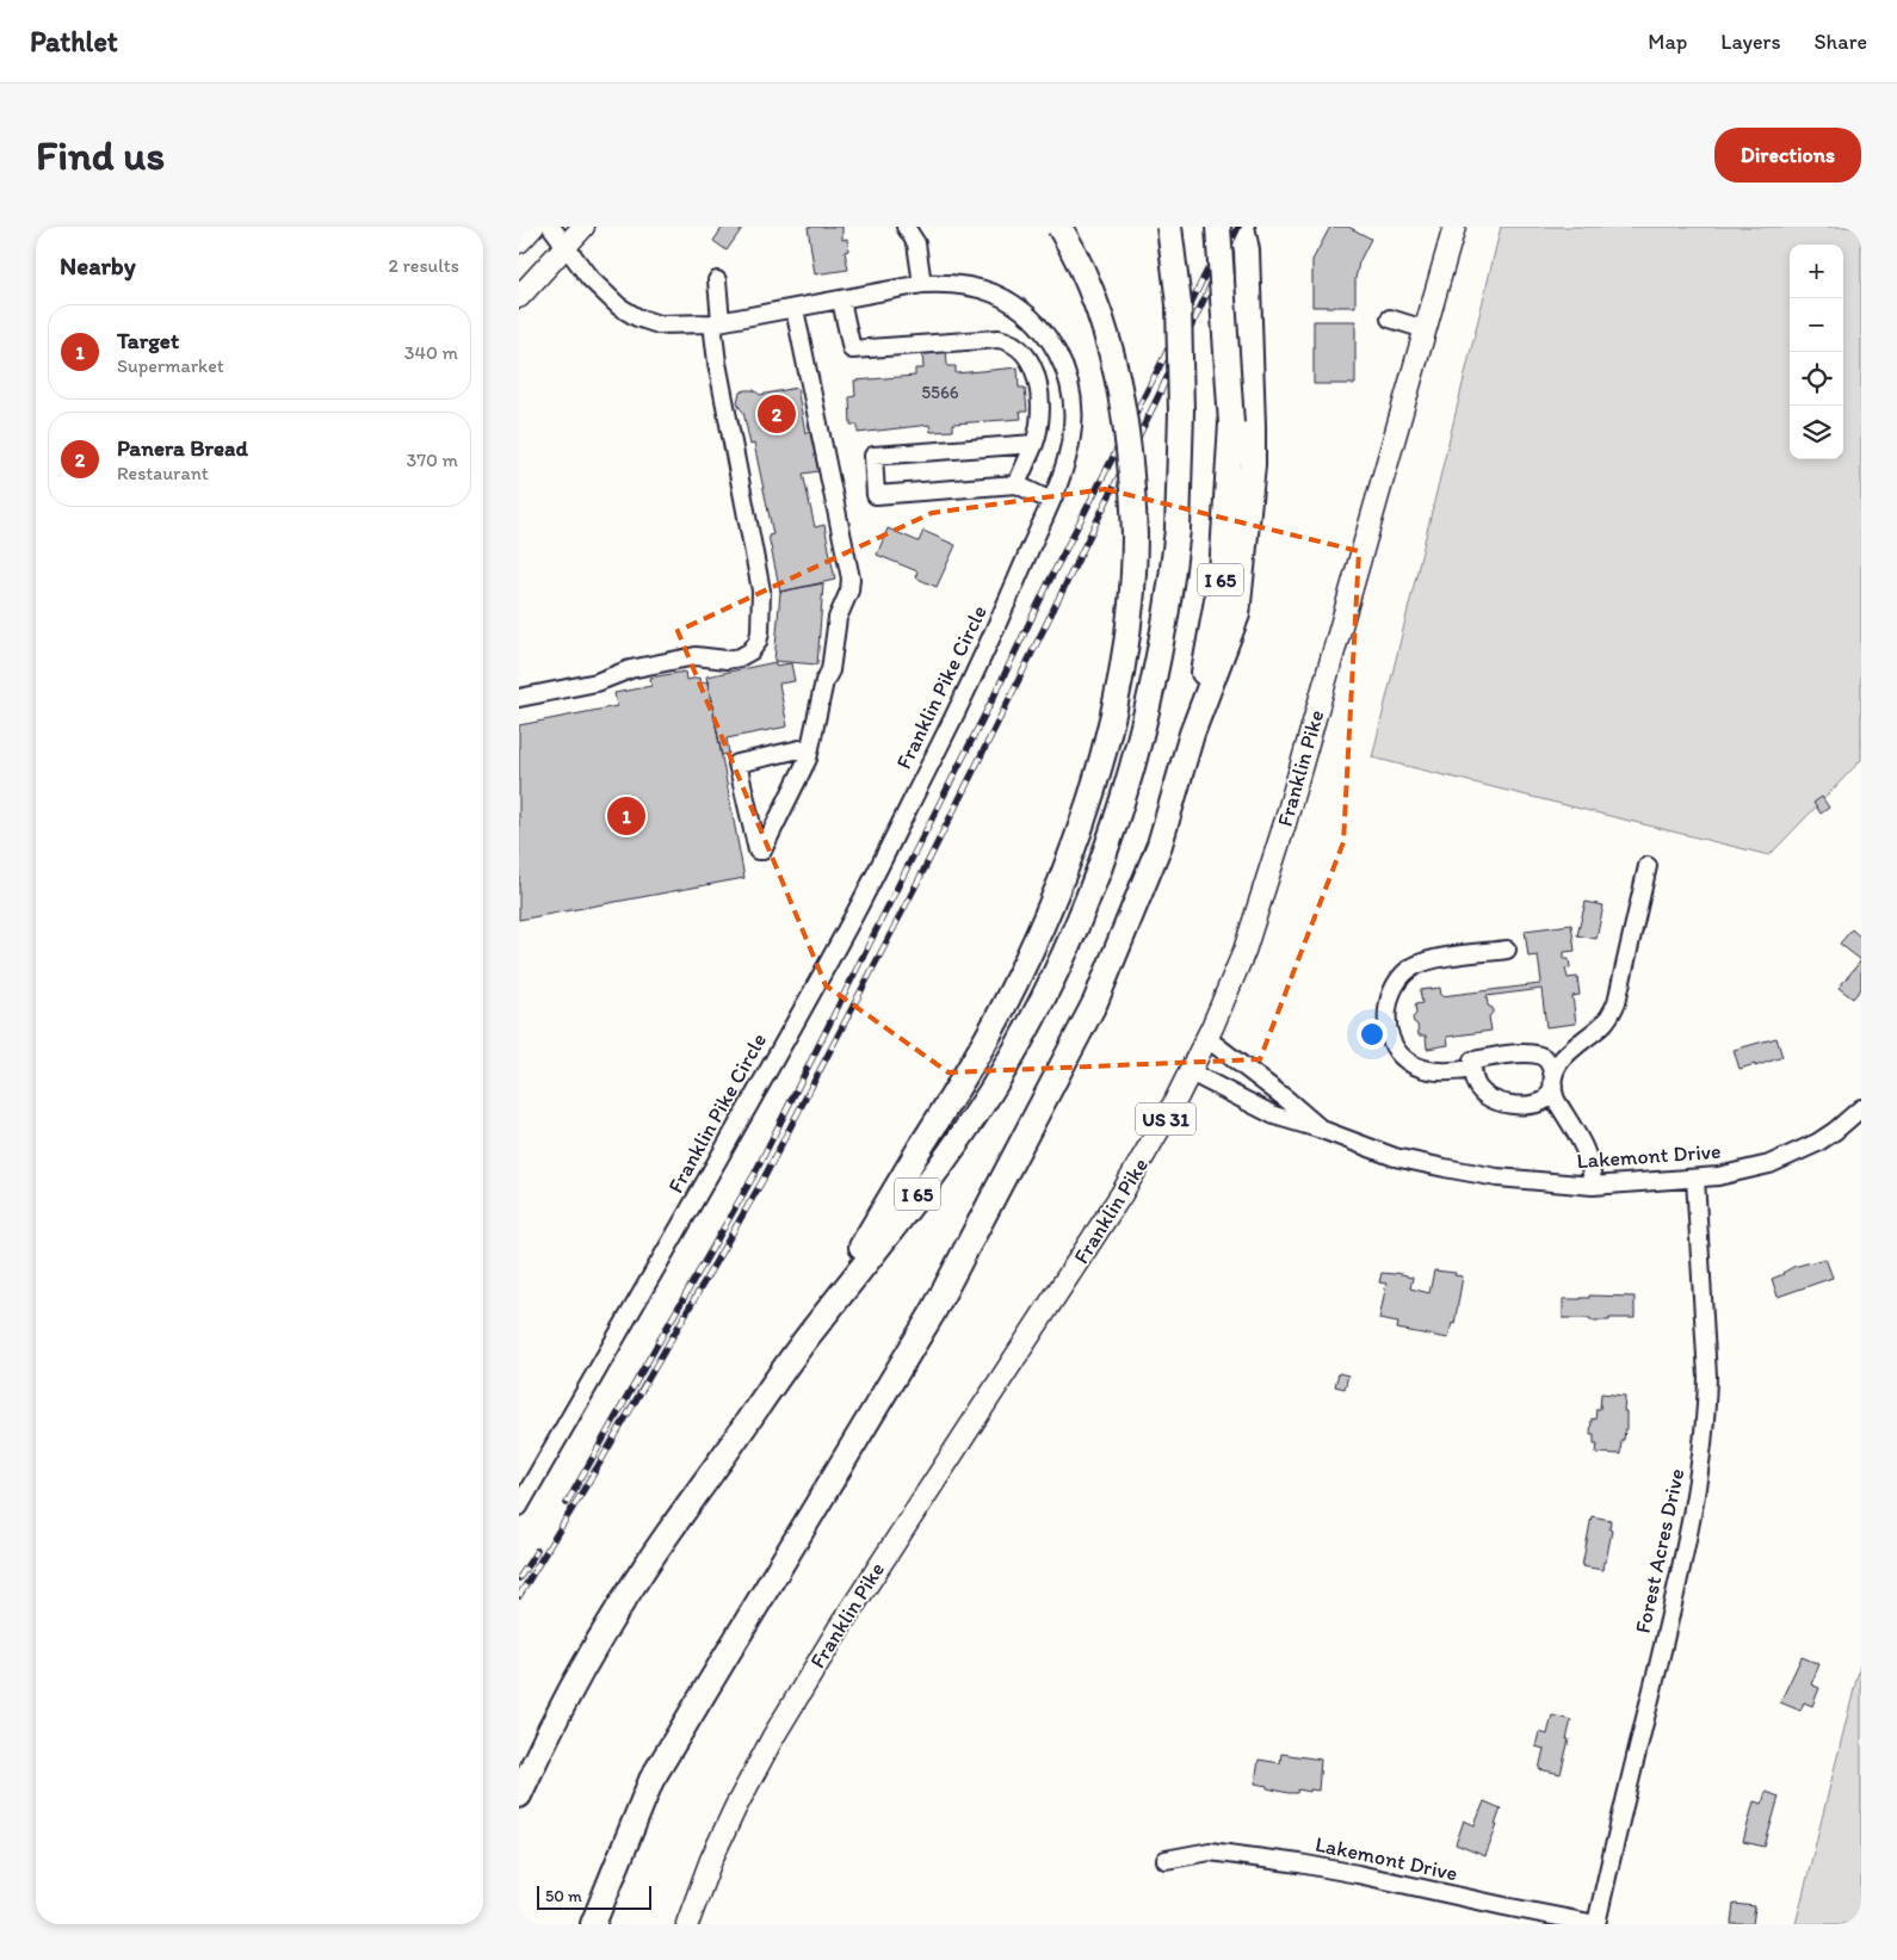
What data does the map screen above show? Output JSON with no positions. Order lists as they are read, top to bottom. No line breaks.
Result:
{"streets":{"highway":["I 65"],"main road":["Franklin Pike","US 31"],"street":["Franklin Pike Circle","Lakemont Drive","Forest Acres Drive"]},"crossings":[["Franklin Pike","Lakemont Drive"],["Lakemont Drive","Forest Acres Drive"]],"house_numbers":["5566"],"scale_bar":"50 m","page":{"header":"Pathlet","nav":["Map","Layers","Share"],"buttons":"Directions","title":"Find us","heading":["Nearby","2 results"],"map_buttons":["+","−"],"list":[{"mark":"1","name":"Target","note":"Supermarket","value":"340 m"},{"mark":"2","name":"Panera Bread","note":"Restaurant","value":"370 m"}],"pins":["2","1"],"scale":"50 m"}}
